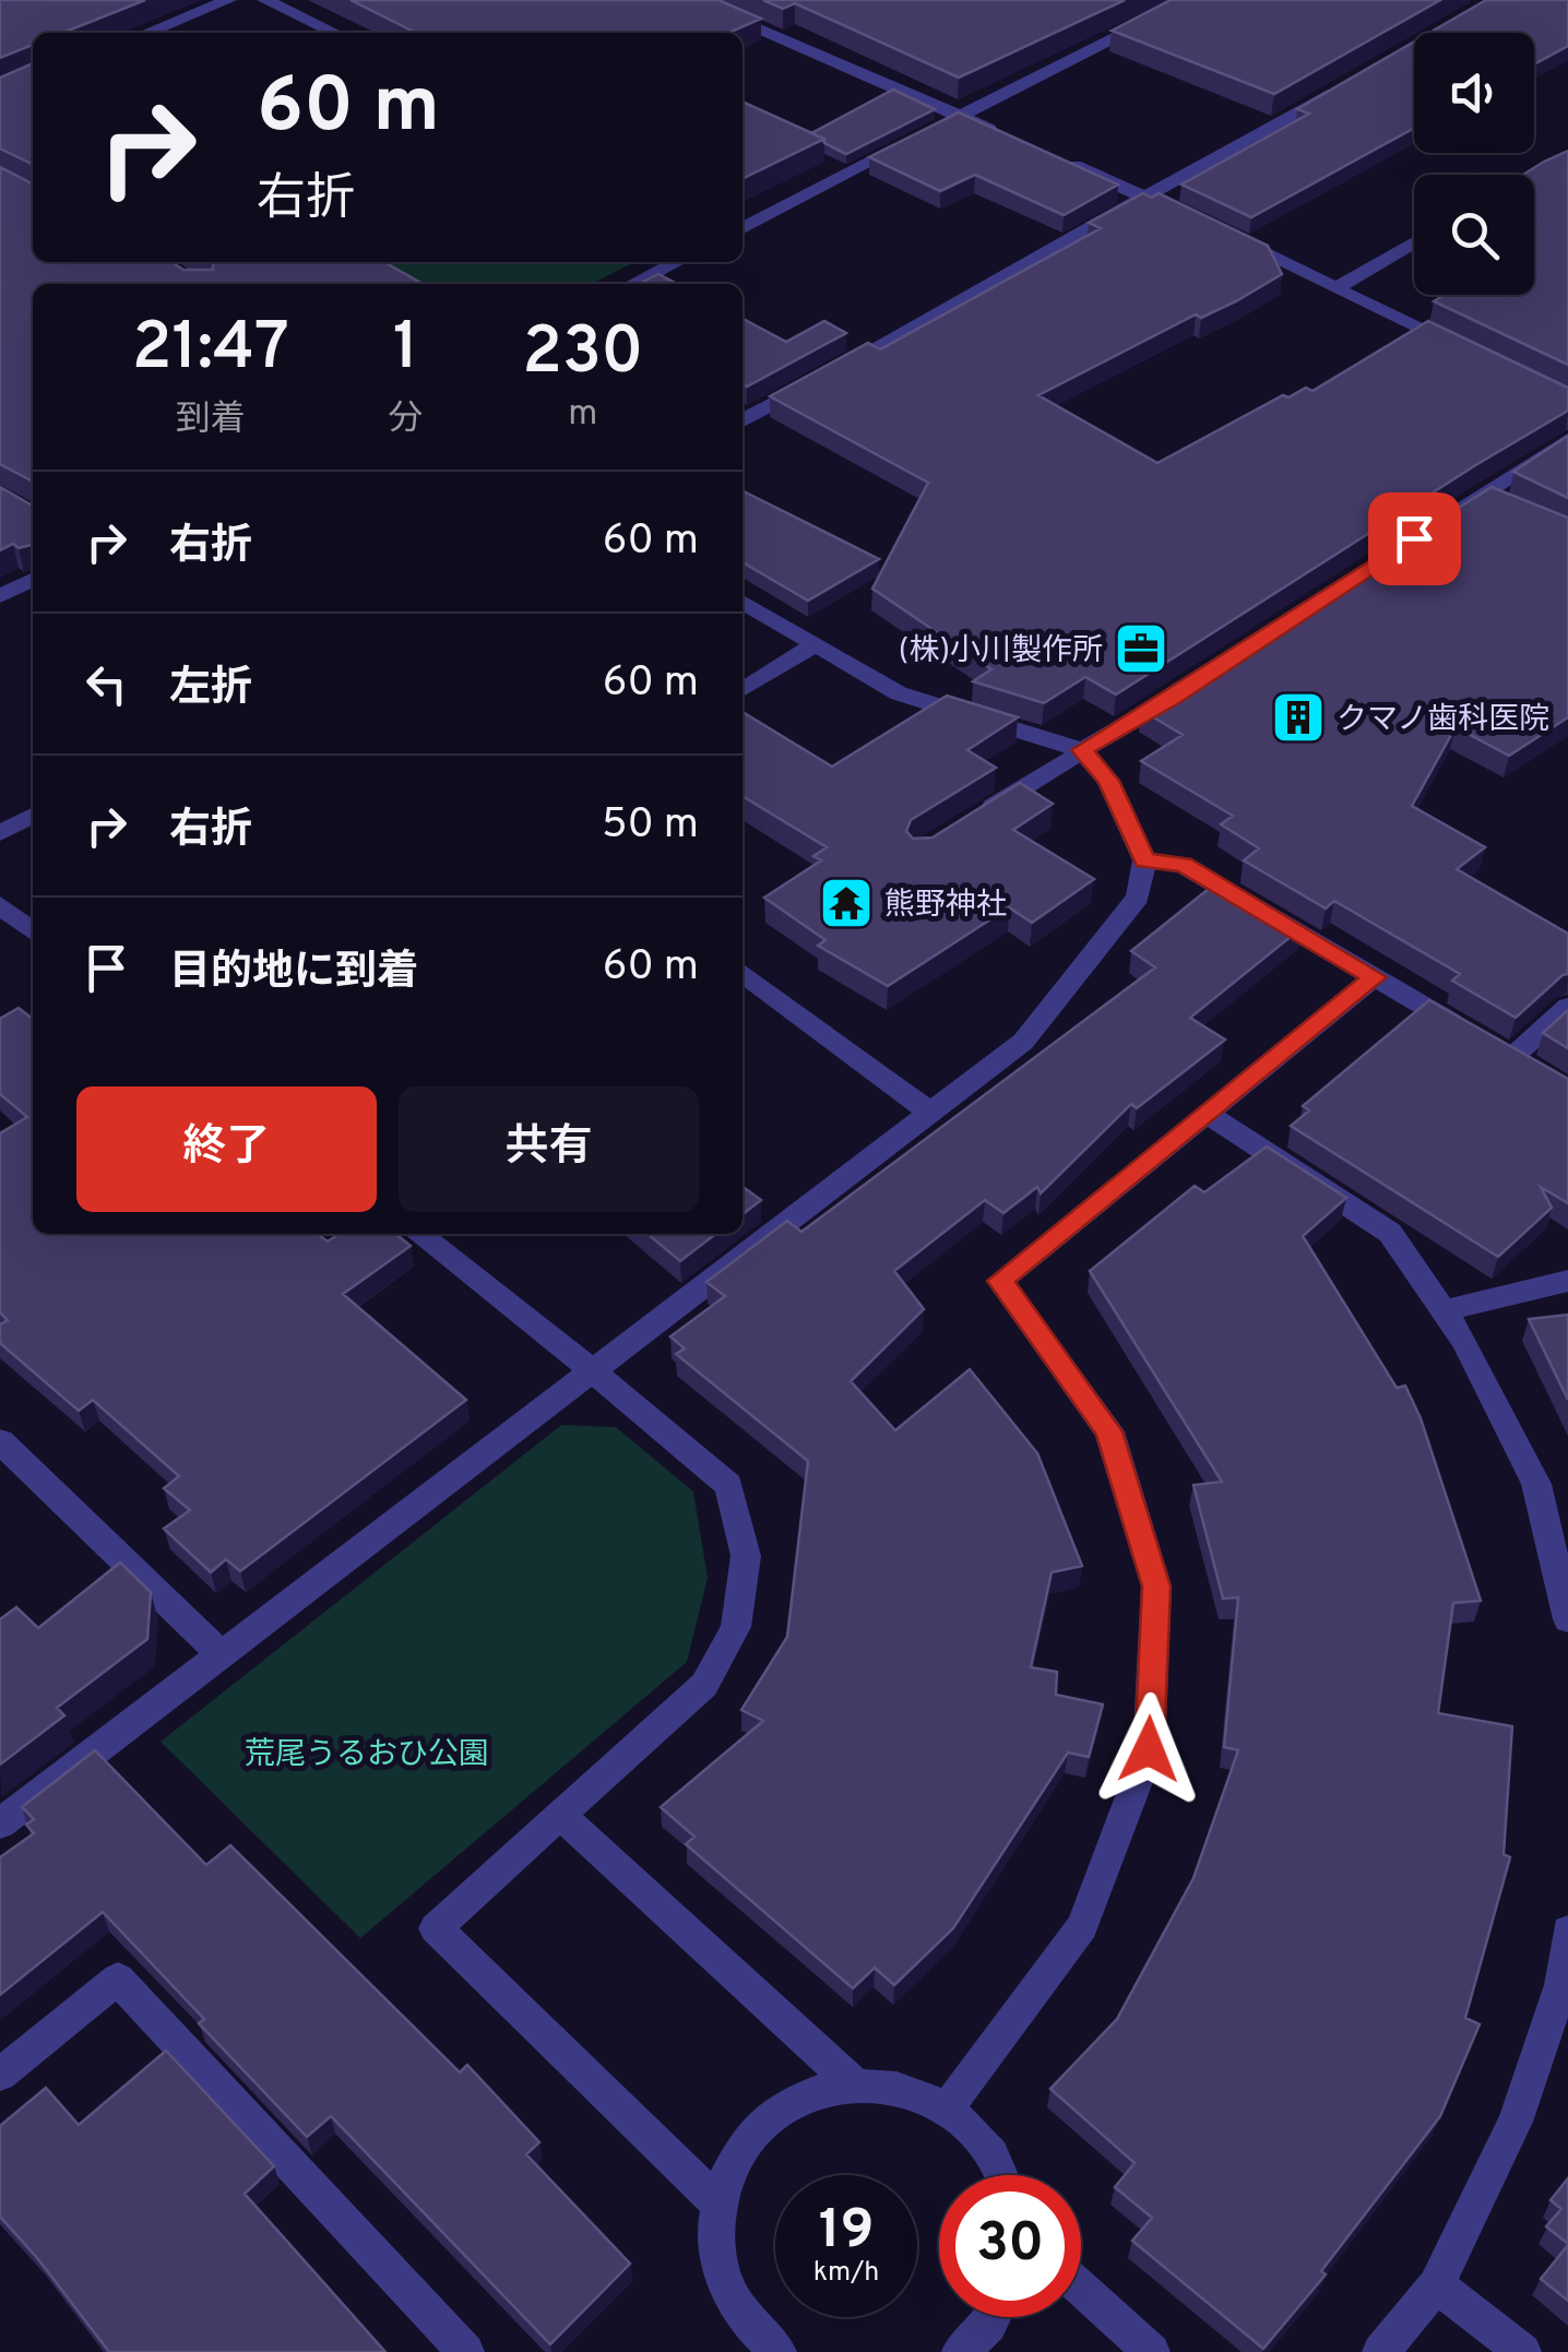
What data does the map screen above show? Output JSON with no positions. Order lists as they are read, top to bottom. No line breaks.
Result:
{"parks":["荒尾うるおひ公園"],"places":{"office":["(株)小川製作所"],"building":["クマノ歯科医院"],"temple":["熊野神社"]},"page":{"turn":["60 m","右折"],"eta":["21:47","到着","1","分","230","m"],"list":[{"name":"右折","value":"60 m"},{"name":"左折","value":"60 m"},{"name":"右折","value":"50 m"},{"name":"目的地に到着","value":"60 m"}],"buttons":["終了","共有"],"speed":"19 km/h","limit":"30"}}
